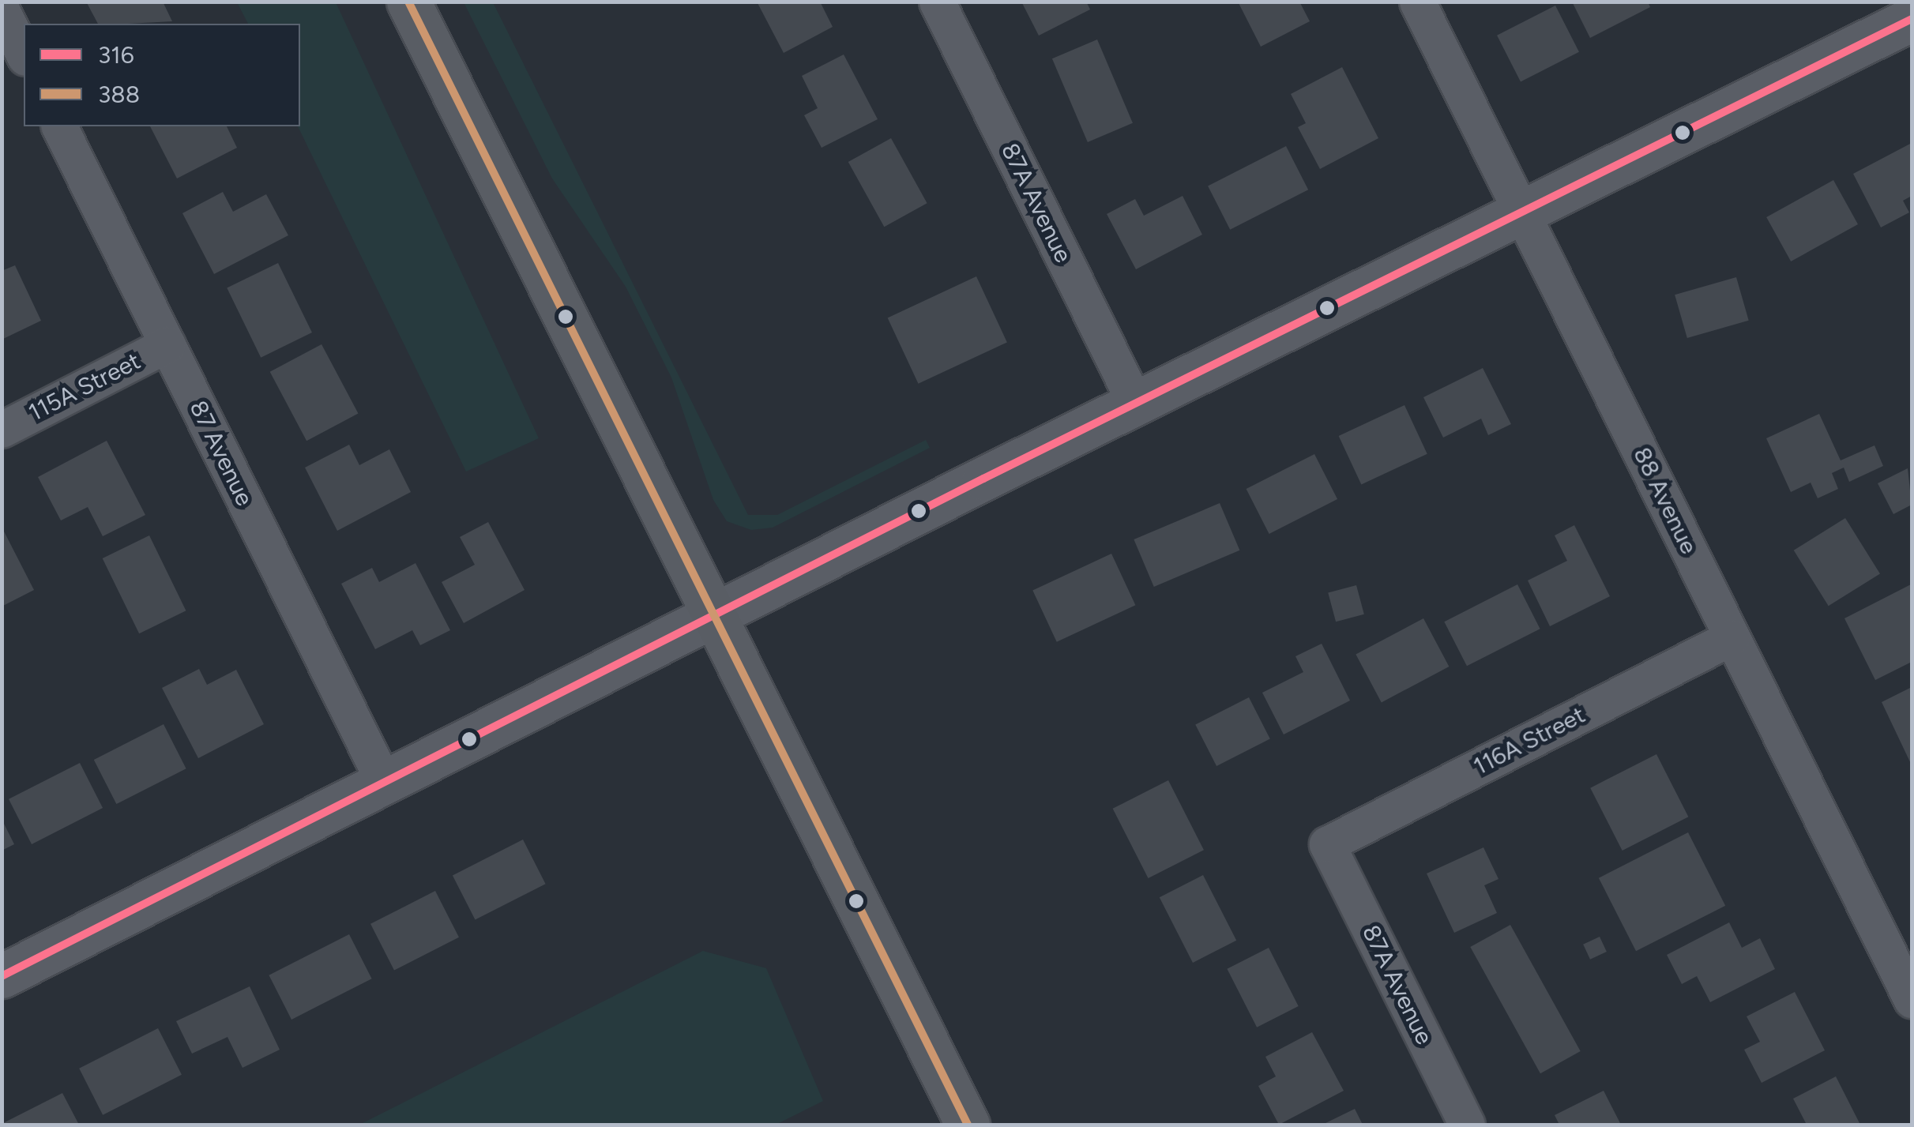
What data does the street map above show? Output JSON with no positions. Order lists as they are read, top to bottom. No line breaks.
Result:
{"streets":{"street":["87A Avenue","115A Street","87 Avenue","88 Avenue","116A Street"]},"crossings":[["87A Avenue","116A Street"],["115A Street","87 Avenue"],["88 Avenue","116A Street"]],"lines":["transit line 388","transit line 316"],"legend":["316","388"]}
